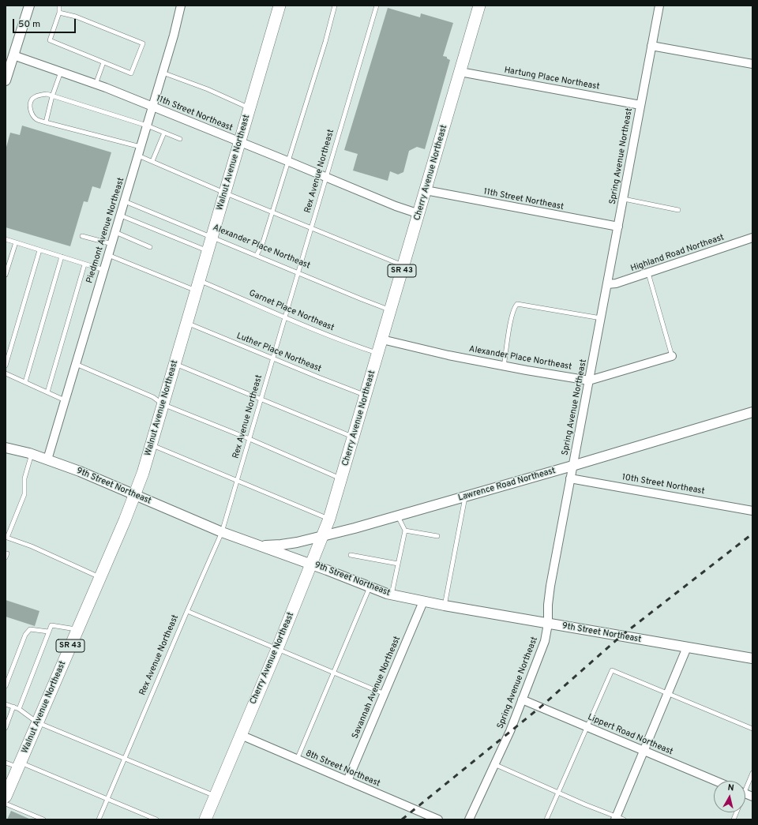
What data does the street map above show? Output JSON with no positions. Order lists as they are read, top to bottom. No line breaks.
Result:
{"streets":{"main road":["Walnut Avenue Northeast","Cherry Avenue Northeast","SR 43"],"street":["Hartung Place Northeast","11th Street Northeast","Spring Avenue Northeast","Piedmont Avenue Northeast","Alexander Place Northeast","Highland Road Northeast","Lawrence Road Northeast","10th Street Northeast","9th Street Northeast","Savannah Avenue Northeast","Lippert Road Northeast","8th Street Northeast"],"lane":["Rex Avenue Northeast","Garnet Place Northeast","Luther Place Northeast"]},"crossings":[["Hartung Place Northeast","Spring Avenue Northeast"],["Hartung Place Northeast","Cherry Avenue Northeast"],["11th Street Northeast","Spring Avenue Northeast"],["11th Street Northeast","Walnut Avenue Northeast"],["11th Street Northeast","Rex Avenue Northeast"],["11th Street Northeast","Cherry Avenue Northeast"],["11th Street Northeast","Piedmont Avenue Northeast"],["Spring Avenue Northeast","Alexander Place Northeast"],["Spring Avenue Northeast","Highland Road Northeast"],["Spring Avenue Northeast","Lawrence Road Northeast"],["Spring Avenue Northeast","10th Street Northeast"],["Spring Avenue Northeast","9th Street Northeast"],["Spring Avenue Northeast","Lippert Road Northeast"],["Walnut Avenue Northeast","Alexander Place Northeast"],["Walnut Avenue Northeast","Garnet Place Northeast"],["Walnut Avenue Northeast","Luther Place Northeast"],["Walnut Avenue Northeast","9th Street Northeast"],["Rex Avenue Northeast","Alexander Place Northeast"],["Rex Avenue Northeast","Garnet Place Northeast"],["Rex Avenue Northeast","Luther Place Northeast"],["Rex Avenue Northeast","9th Street Northeast"],["Cherry Avenue Northeast","Alexander Place Northeast"],["Cherry Avenue Northeast","Garnet Place Northeast"],["Cherry Avenue Northeast","Luther Place Northeast"],["Cherry Avenue Northeast","Lawrence Road Northeast"],["Cherry Avenue Northeast","9th Street Northeast"],["Cherry Avenue Northeast","8th Street Northeast"],["Piedmont Avenue Northeast","Alexander Place Northeast"],["Piedmont Avenue Northeast","Garnet Place Northeast"],["Piedmont Avenue Northeast","9th Street Northeast"],["Lawrence Road Northeast","9th Street Northeast"],["9th Street Northeast","Savannah Avenue Northeast"],["Savannah Avenue Northeast","8th Street Northeast"]],"scale_bar":"50 m","north":"top"}
